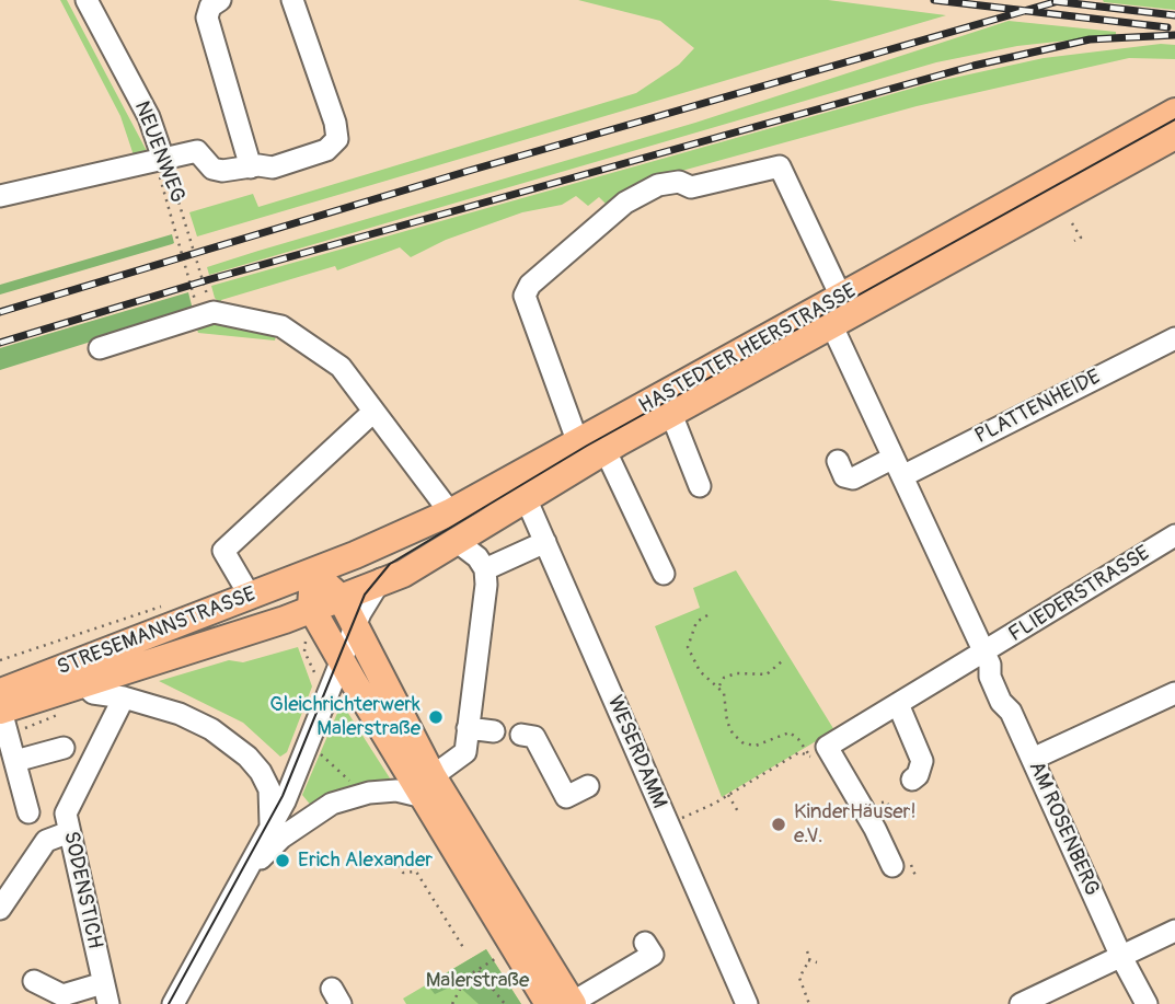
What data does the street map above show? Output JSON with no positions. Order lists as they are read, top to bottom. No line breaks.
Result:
{"streets":{"main road":["HASTEDTER HEERSTRASSE","STRESEMANNSTRASSE"],"street":["NEUENWEG","PLATTENHEIDE","FLIEDERSTRASSE","WESERDAMM","AM ROSENBERG","SODENSTICH"]},"crossings":[["HASTEDTER HEERSTRASSE","STRESEMANNSTRASSE"],["HASTEDTER HEERSTRASSE","WESERDAMM"],["HASTEDTER HEERSTRASSE","AM ROSENBERG"],["PLATTENHEIDE","AM ROSENBERG"],["FLIEDERSTRASSE","AM ROSENBERG"]],"parks":["Malerstraße"],"places":["Gleichrichterwerk Malerstraße","KinderHäuser! e.V.","Erich Alexander"]}
